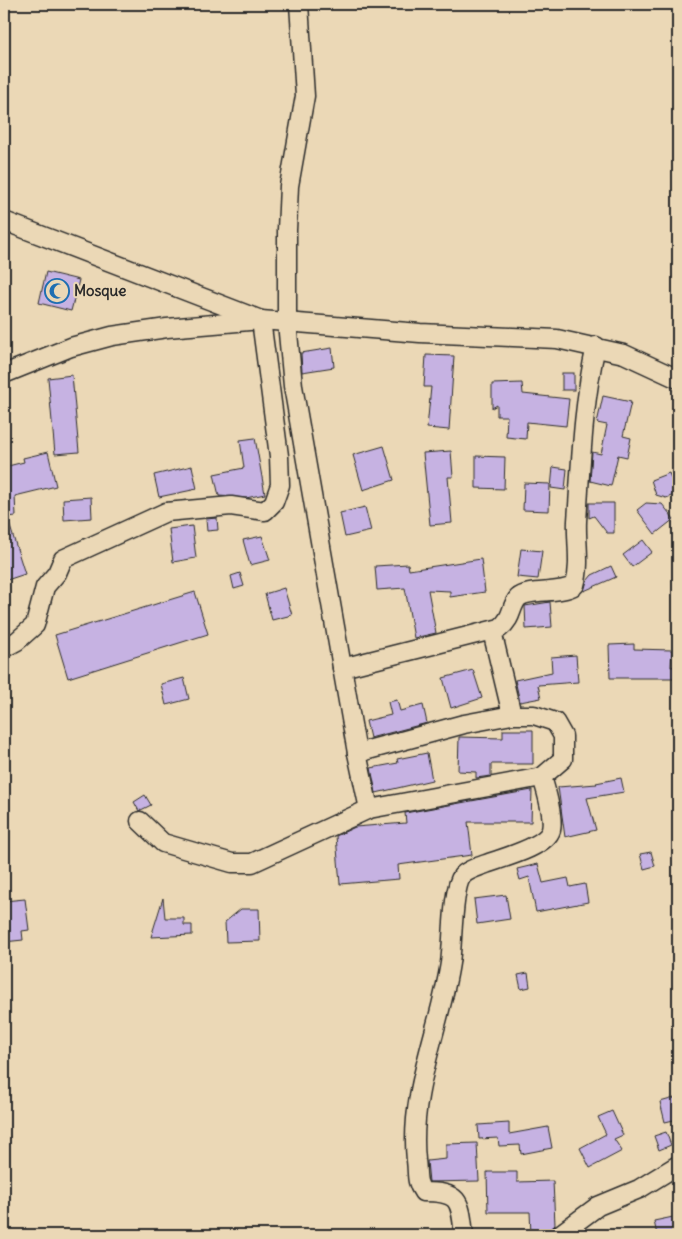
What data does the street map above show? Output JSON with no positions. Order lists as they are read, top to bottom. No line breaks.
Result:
{"places":{"mosque":["Mosque"]}}
